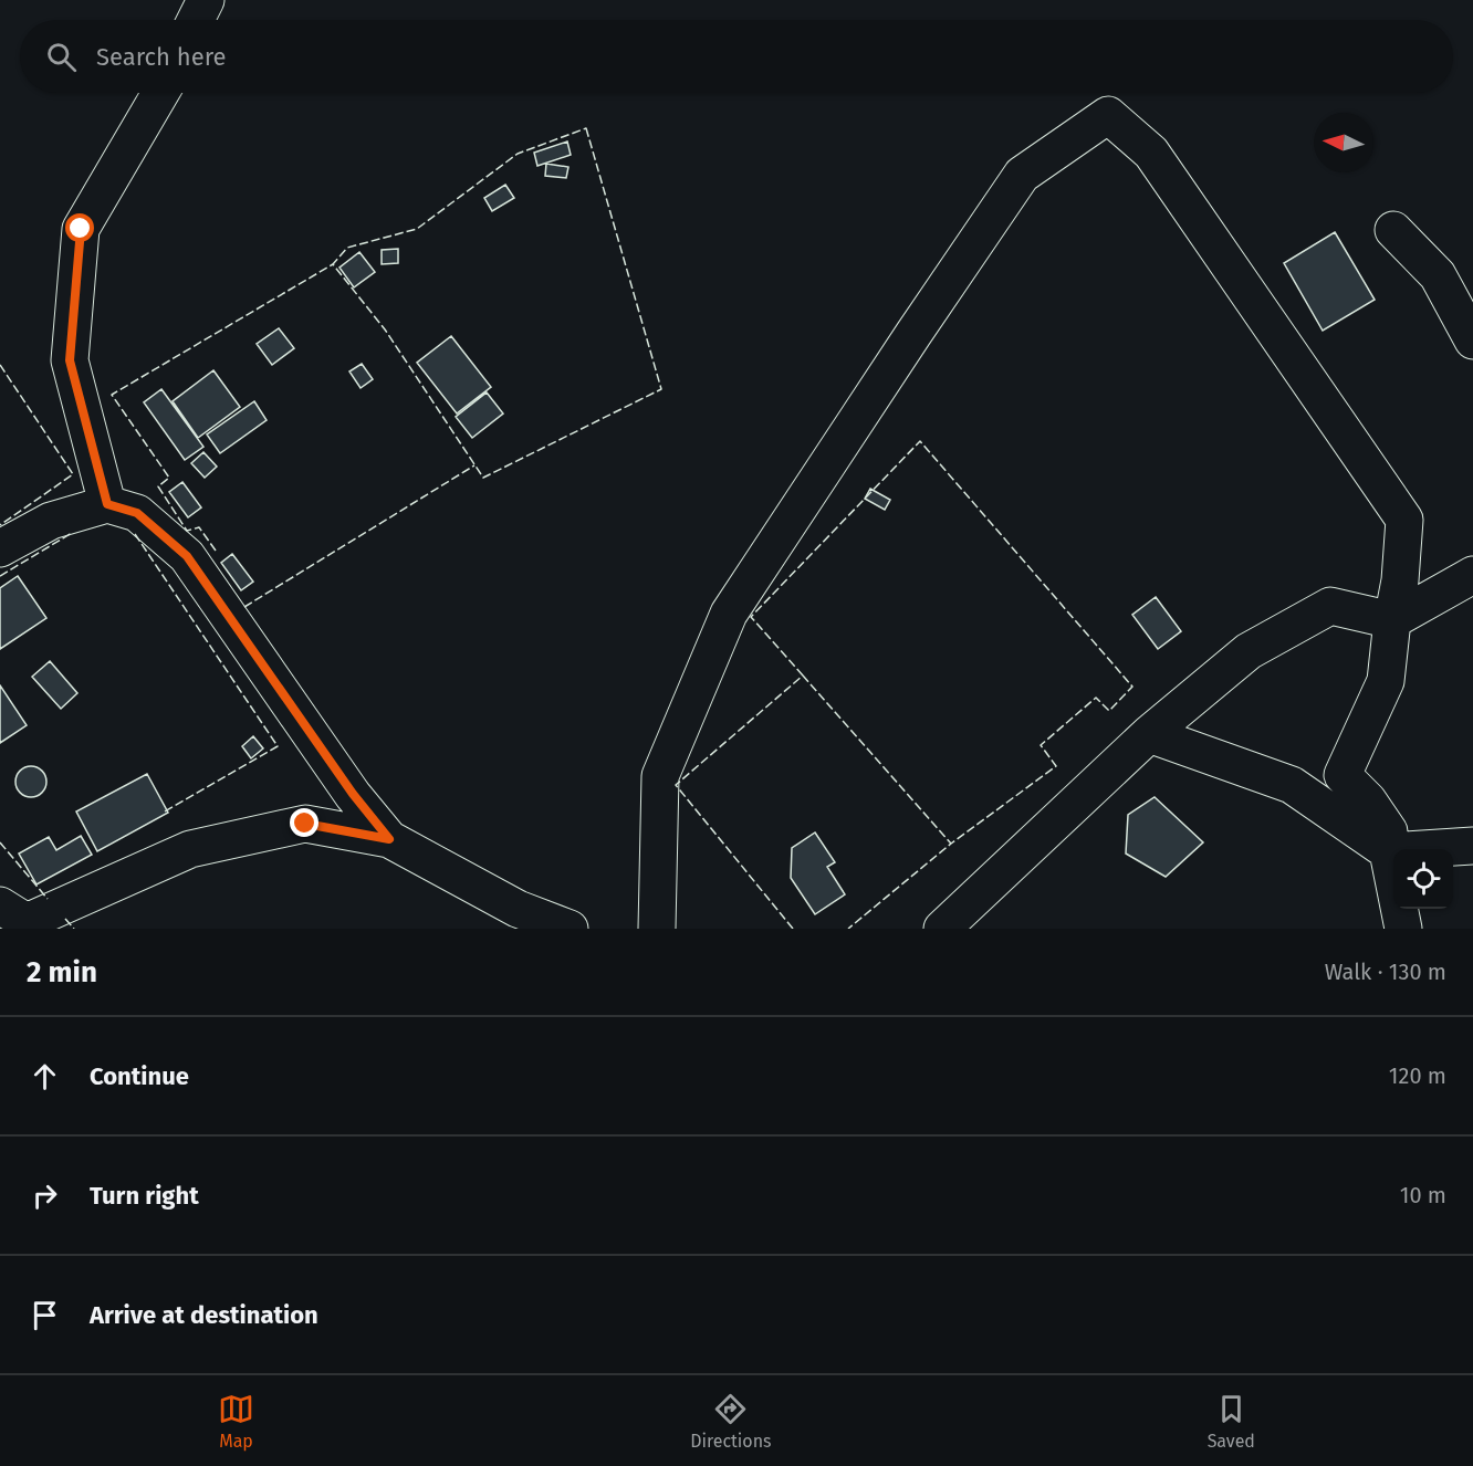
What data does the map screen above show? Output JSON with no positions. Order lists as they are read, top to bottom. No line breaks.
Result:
{"north":"left","page":{"search":"Search here","heading":["2 min","Walk · 130 m"],"list":[["Continue","120 m"],["Turn right","10 m"],"Arrive at destination"],"nav":["Map","Directions","Saved"]}}
